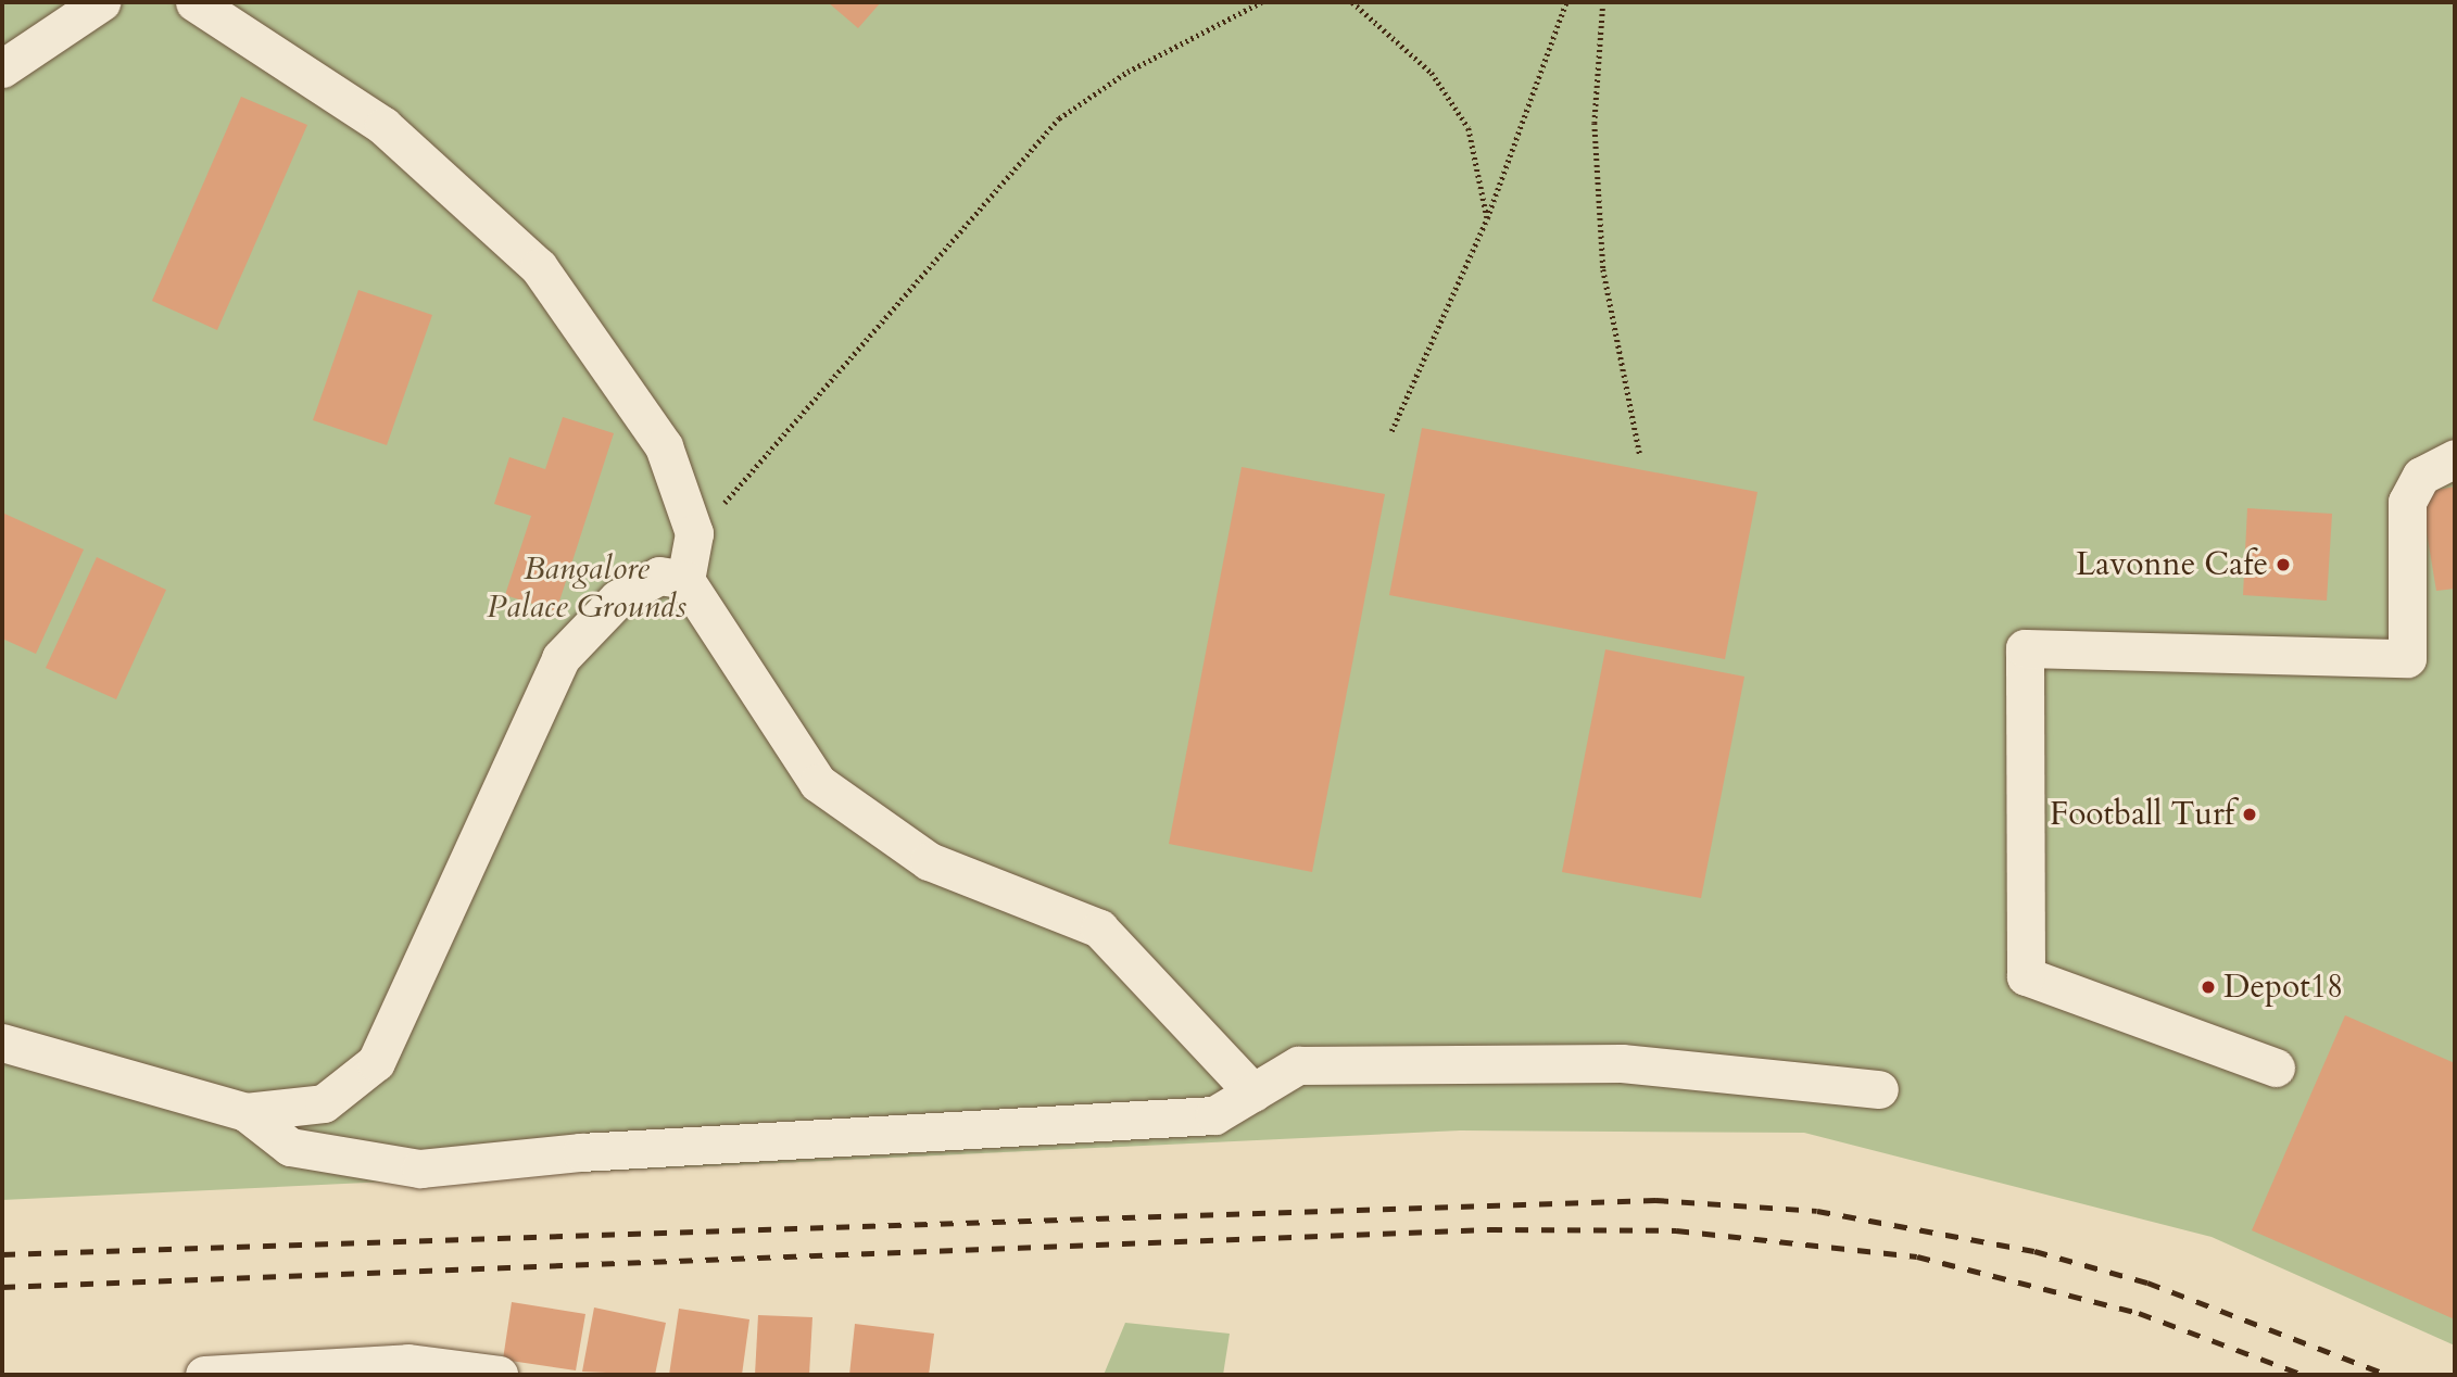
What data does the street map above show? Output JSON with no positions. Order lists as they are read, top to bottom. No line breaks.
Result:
{"parks":["Bangalore Palace Grounds"],"places":["Lavonne Cafe","Football Turf","Depot18"]}
